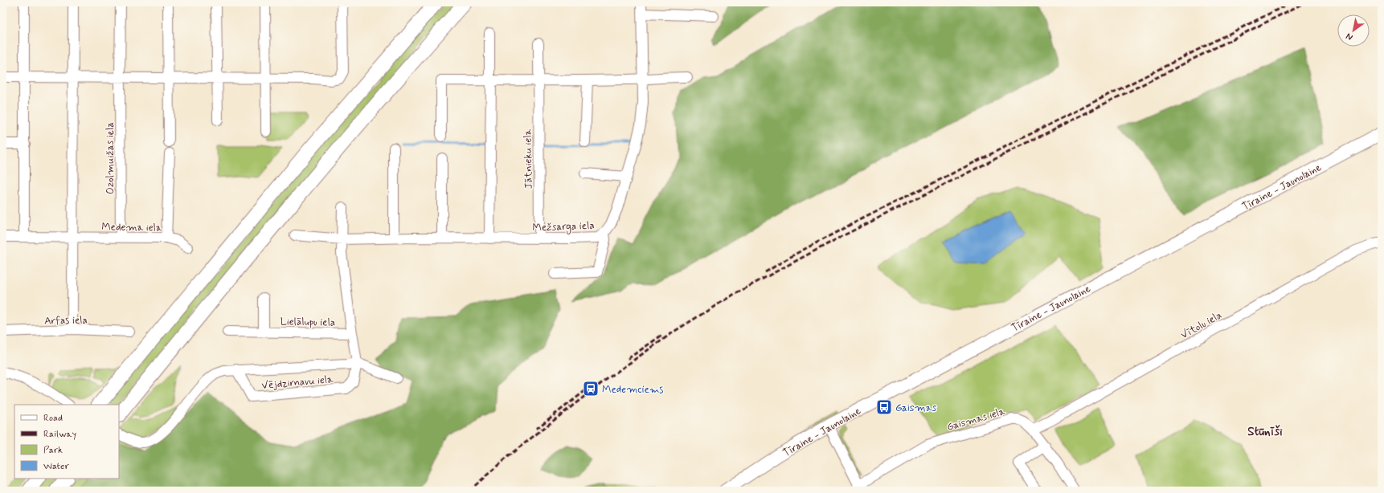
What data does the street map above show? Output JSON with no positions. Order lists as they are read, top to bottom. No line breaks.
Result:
{"streets":{"main road":["Tīraine - Jaunolaine"],"street":["Ozolmuižas iela","Jātnieku iela","Mežsarga iela","Medema iela","Arfas iela","Lielālupu iela","Vītolu iela","Vējdzirnavu iela","Gaismas iela"]},"crossings":[["Ozolmuižas iela","Medema iela"],["Jātnieku iela","Mežsarga iela"],["Tīraine - Jaunolaine","Gaismas iela"],["Vītolu iela","Gaismas iela"]],"districts":["Stūnīši"],"places":{"station":["Medemciems"],"bus stop":["Gaismas"]},"legend":["Road","Railway","Park","Water"],"north":"bottom left"}
